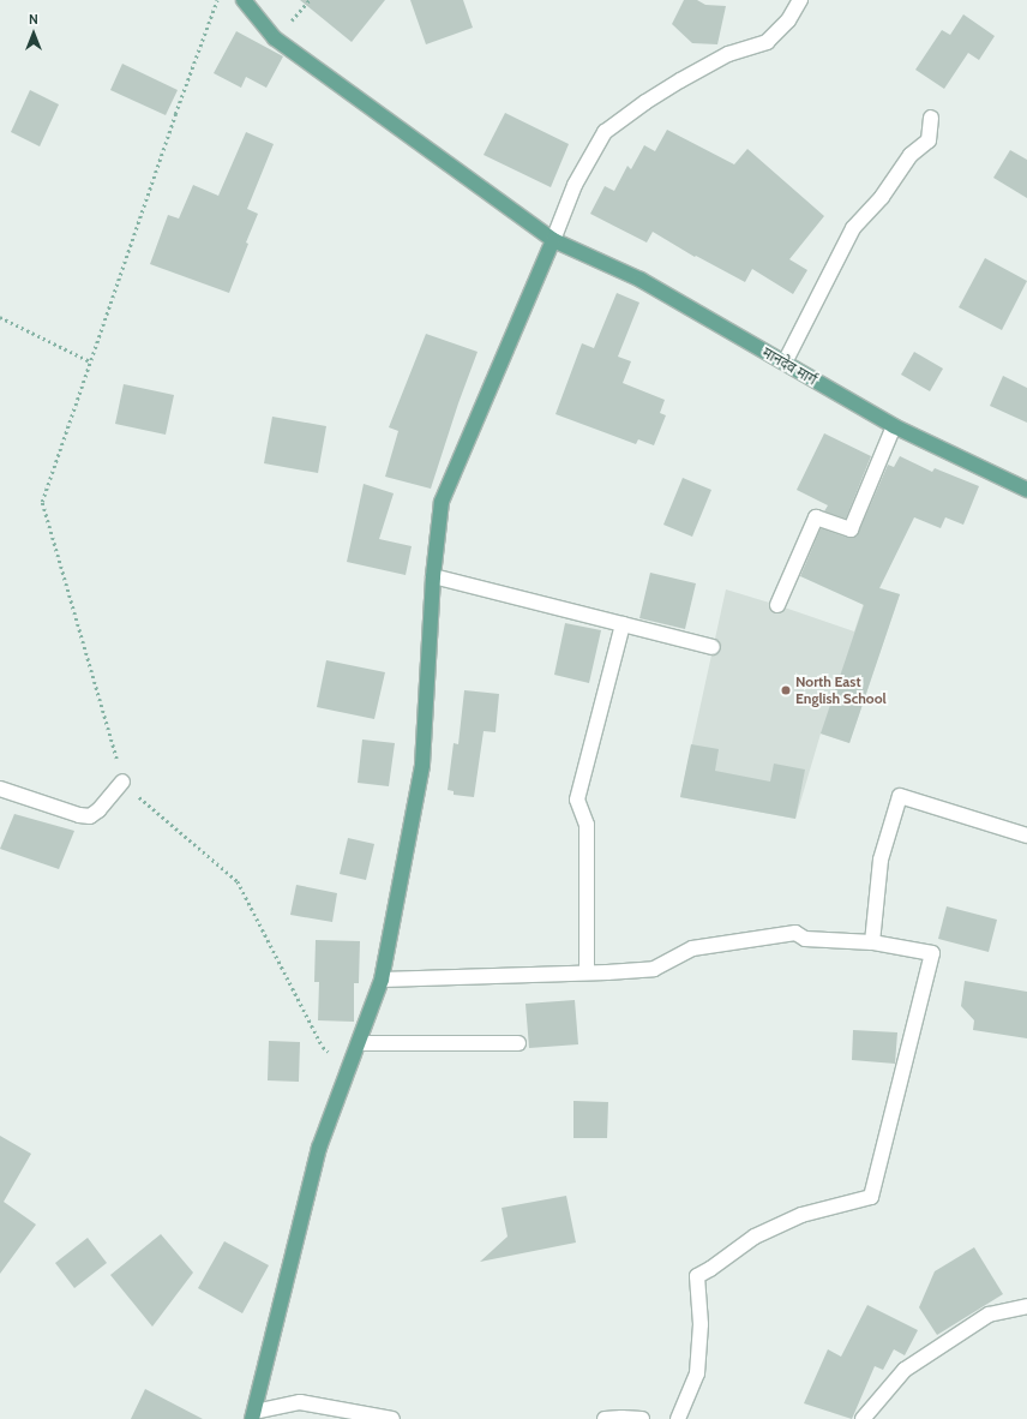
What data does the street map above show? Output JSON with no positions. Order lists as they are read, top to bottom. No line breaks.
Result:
{"streets":{"main road":["मानदेव मार्ग"]},"places":["North East English School"],"north":"top"}
